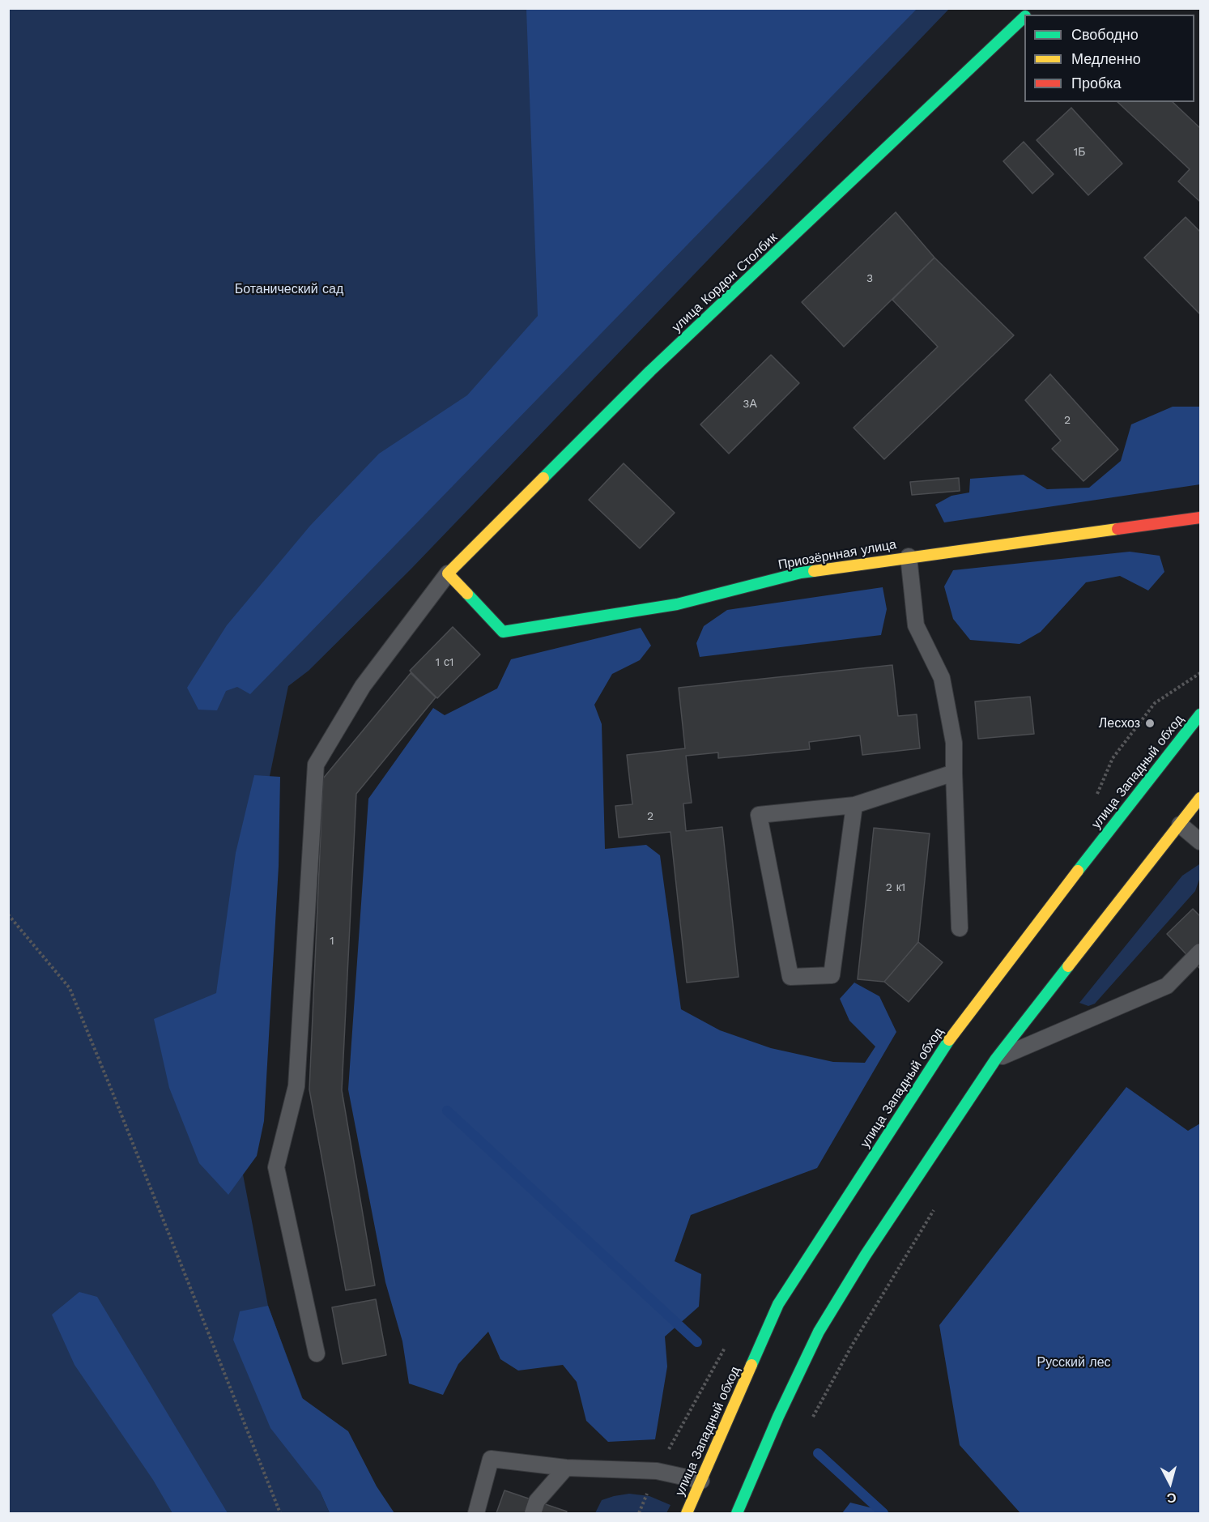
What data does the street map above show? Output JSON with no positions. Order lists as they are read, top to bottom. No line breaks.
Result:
{"streets":{"main road":["улица Кордон Столбик","Приозёрнная улица","улица Западный обход"]},"crossings":[["улица Кордон Столбик","Приозёрнная улица"]],"parks":["Ботанический сад","Русский лес"],"places":["Лесхоз"],"house_numbers":["1Б","3","3А","2","1 с1","2","2 к1","1"],"legend":["Свободно","Медленно","Пробка"],"north":"bottom"}
